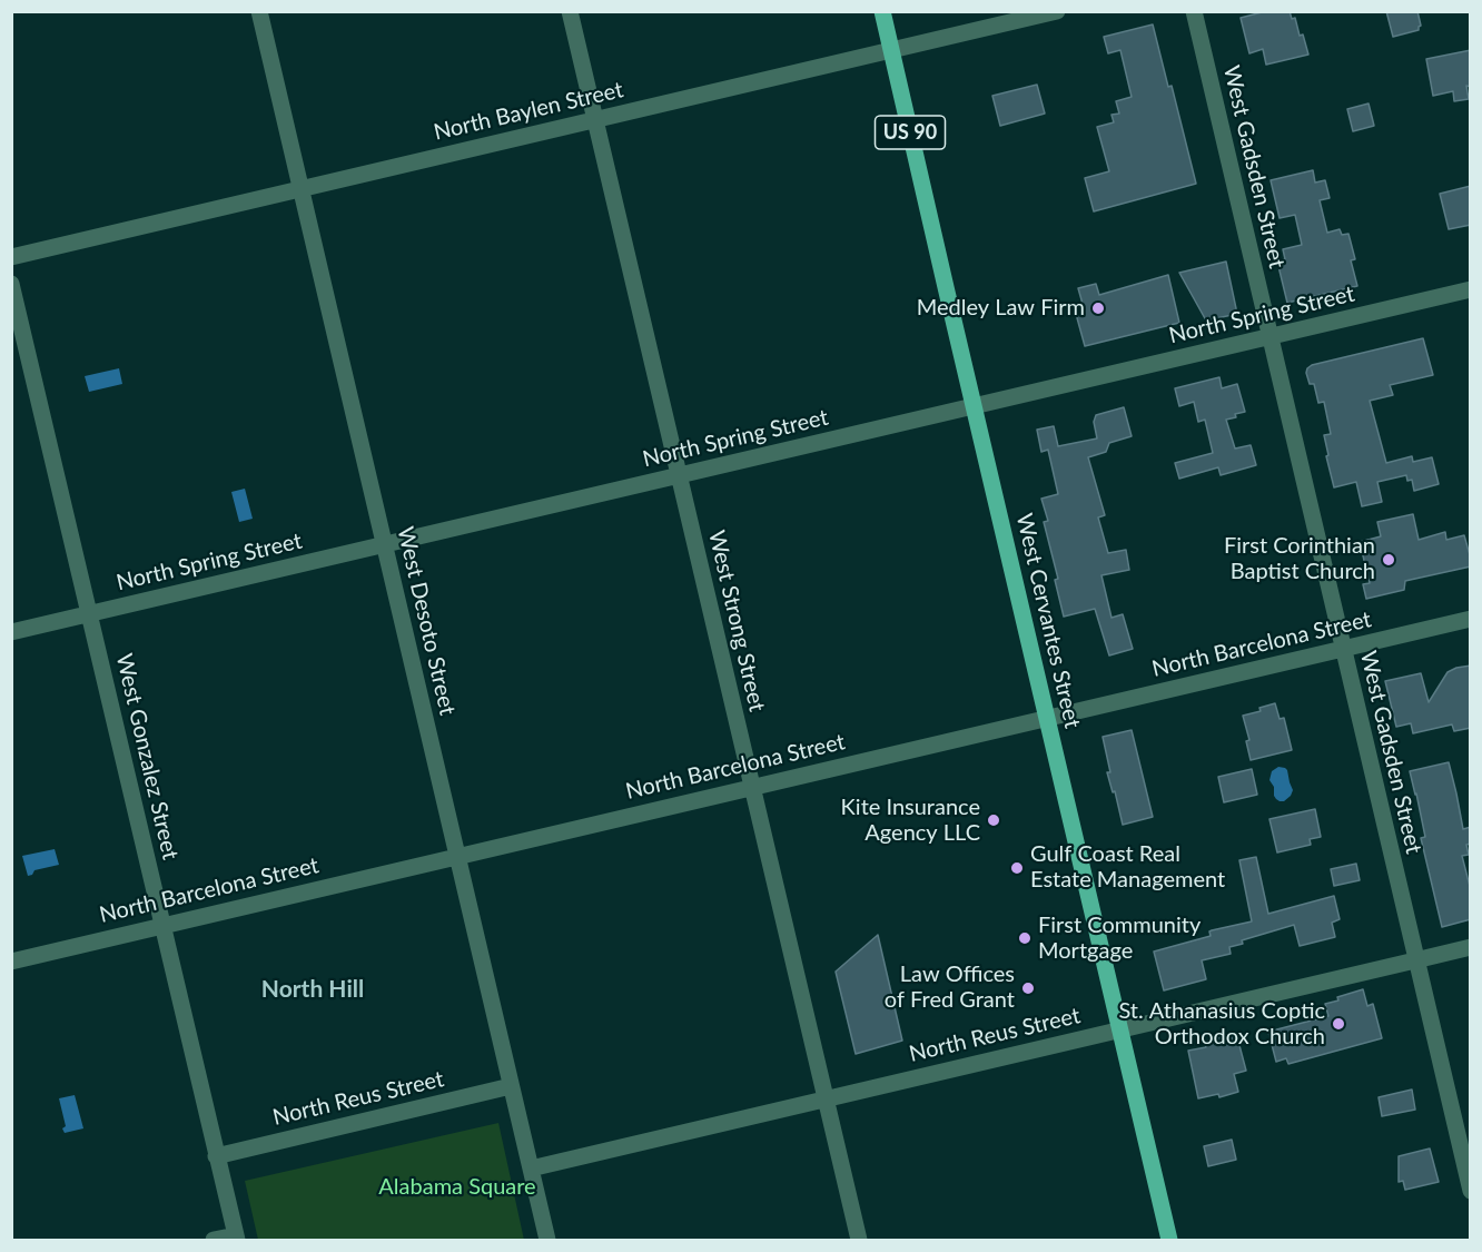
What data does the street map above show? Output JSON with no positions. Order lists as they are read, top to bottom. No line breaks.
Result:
{"streets":{"main road":["US 90","West Cervantes Street"],"street":["North Baylen Street","West Gadsden Street","North Spring Street","West Desoto Street","West Strong Street","North Barcelona Street","West Gonzalez Street","North Reus Street"]},"crossings":[["North Baylen Street","West Desoto Street"],["North Baylen Street","West Strong Street"],["North Baylen Street","West Cervantes Street"],["West Gadsden Street","North Spring Street"],["West Gadsden Street","North Barcelona Street"],["West Gadsden Street","North Reus Street"],["North Spring Street","West Desoto Street"],["North Spring Street","West Strong Street"],["North Spring Street","West Cervantes Street"],["North Spring Street","West Gonzalez Street"],["West Desoto Street","North Barcelona Street"],["West Desoto Street","North Reus Street"],["West Strong Street","North Barcelona Street"],["West Strong Street","North Reus Street"],["West Cervantes Street","North Barcelona Street"],["West Cervantes Street","North Reus Street"],["North Barcelona Street","West Gonzalez Street"],["West Gonzalez Street","North Reus Street"]],"districts":["North Hill"],"parks":["Alabama Square"],"places":["Medley Law Firm","First Corinthian Baptist Church","Kite Insurance Agency LLC","Gulf Coast Real Estate Management","First Community Mortgage","Law Offices of Fred Grant","St. Athanasius Coptic Orthodox Church"]}
